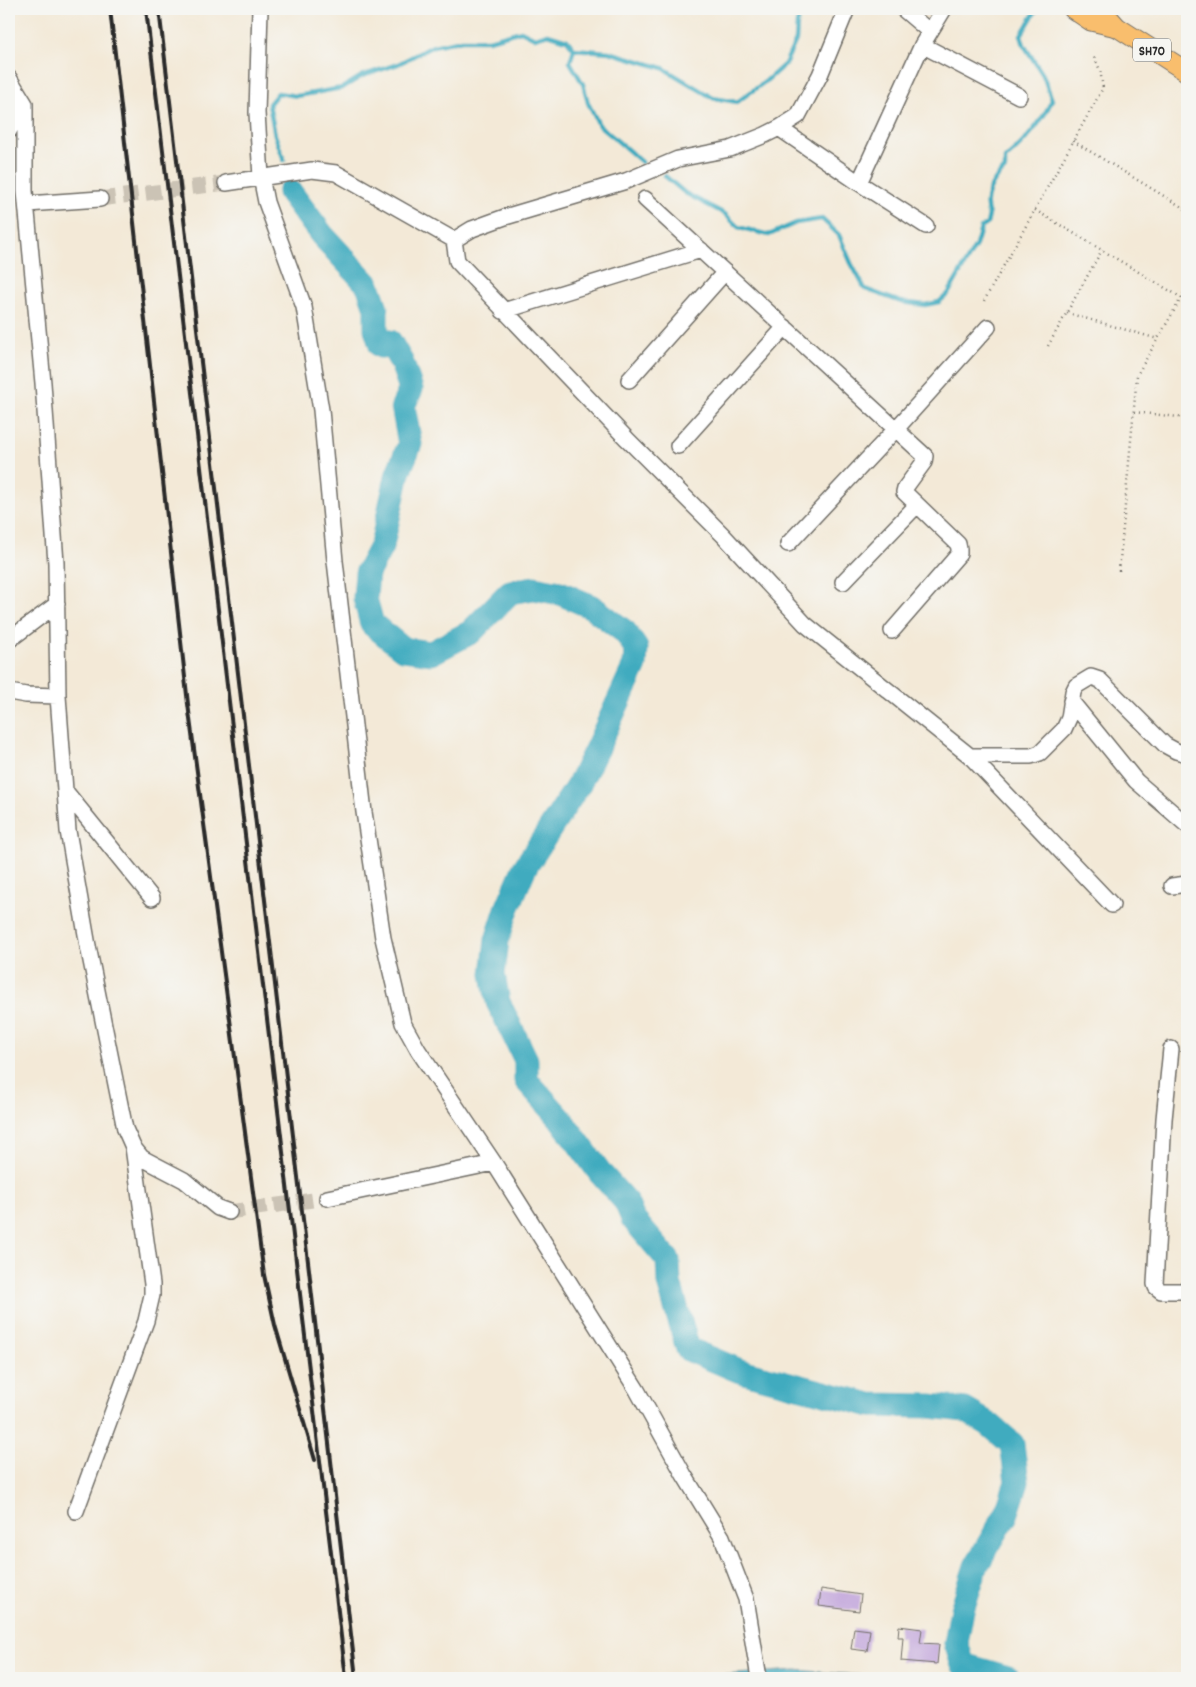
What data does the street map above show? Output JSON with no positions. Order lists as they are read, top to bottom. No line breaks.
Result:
{"streets":{"main road":["SH70"]}}
